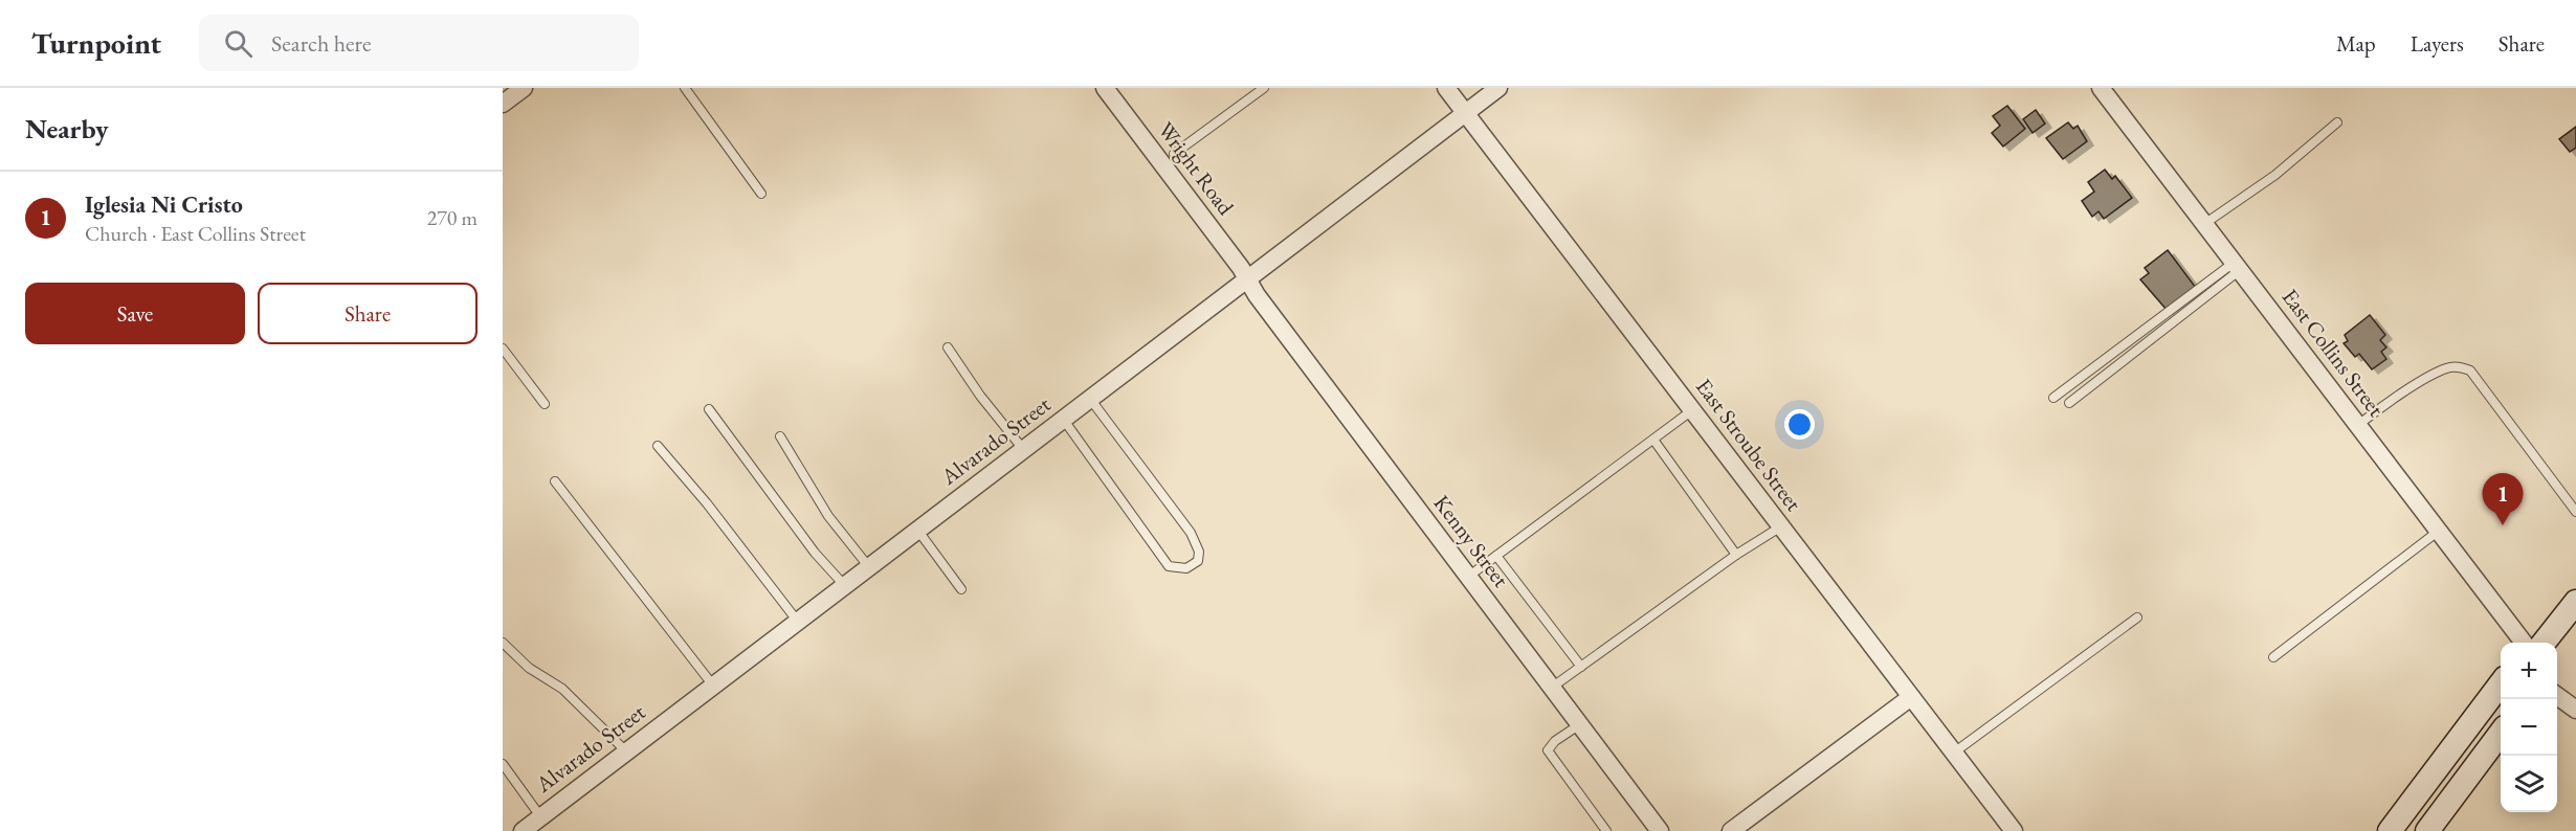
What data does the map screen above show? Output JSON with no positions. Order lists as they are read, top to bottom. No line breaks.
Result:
{"streets":{"street":["Wright Road","East Collins Street","Alvarado Street","East Stroube Street","Kenny Street"]},"crossings":[["Wright Road","Alvarado Street"],["Wright Road","Kenny Street"],["Alvarado Street","East Stroube Street"],["Alvarado Street","Kenny Street"]],"page":{"header":"Turnpoint","search":"Search here","nav":["Map","Layers","Share"],"heading":"Nearby","list":[{"mark":"1","name":"Iglesia Ni Cristo","note":"Church · East Collins Street","value":"270 m"}],"buttons":["Save","Share"],"pins":"1","map_buttons":["+","−"]}}
